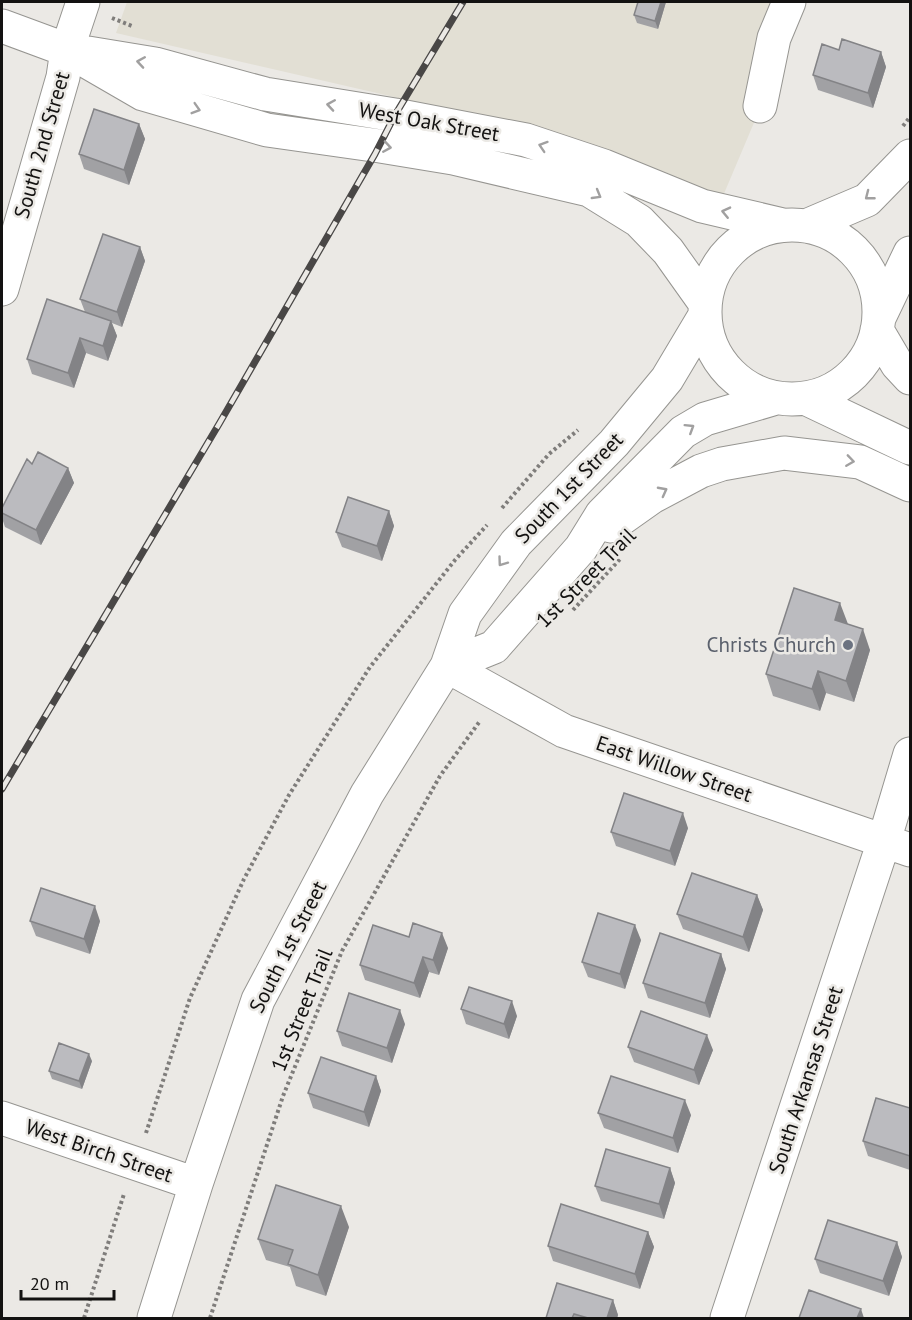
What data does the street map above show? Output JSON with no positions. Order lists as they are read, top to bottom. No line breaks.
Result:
{"streets":{"street":["West Oak Street","South 2nd Street","South 1st Street","East Willow Street","South Arkansas Street","West Birch Street"],"path":["1st Street Trail"]},"crossings":[["West Oak Street","South 2nd Street"],["West Oak Street","South 1st Street"],["South 1st Street","East Willow Street"],["South 1st Street","West Birch Street"],["East Willow Street","South Arkansas Street"]],"places":["Christs Church"],"scale_bar":"20 m"}
